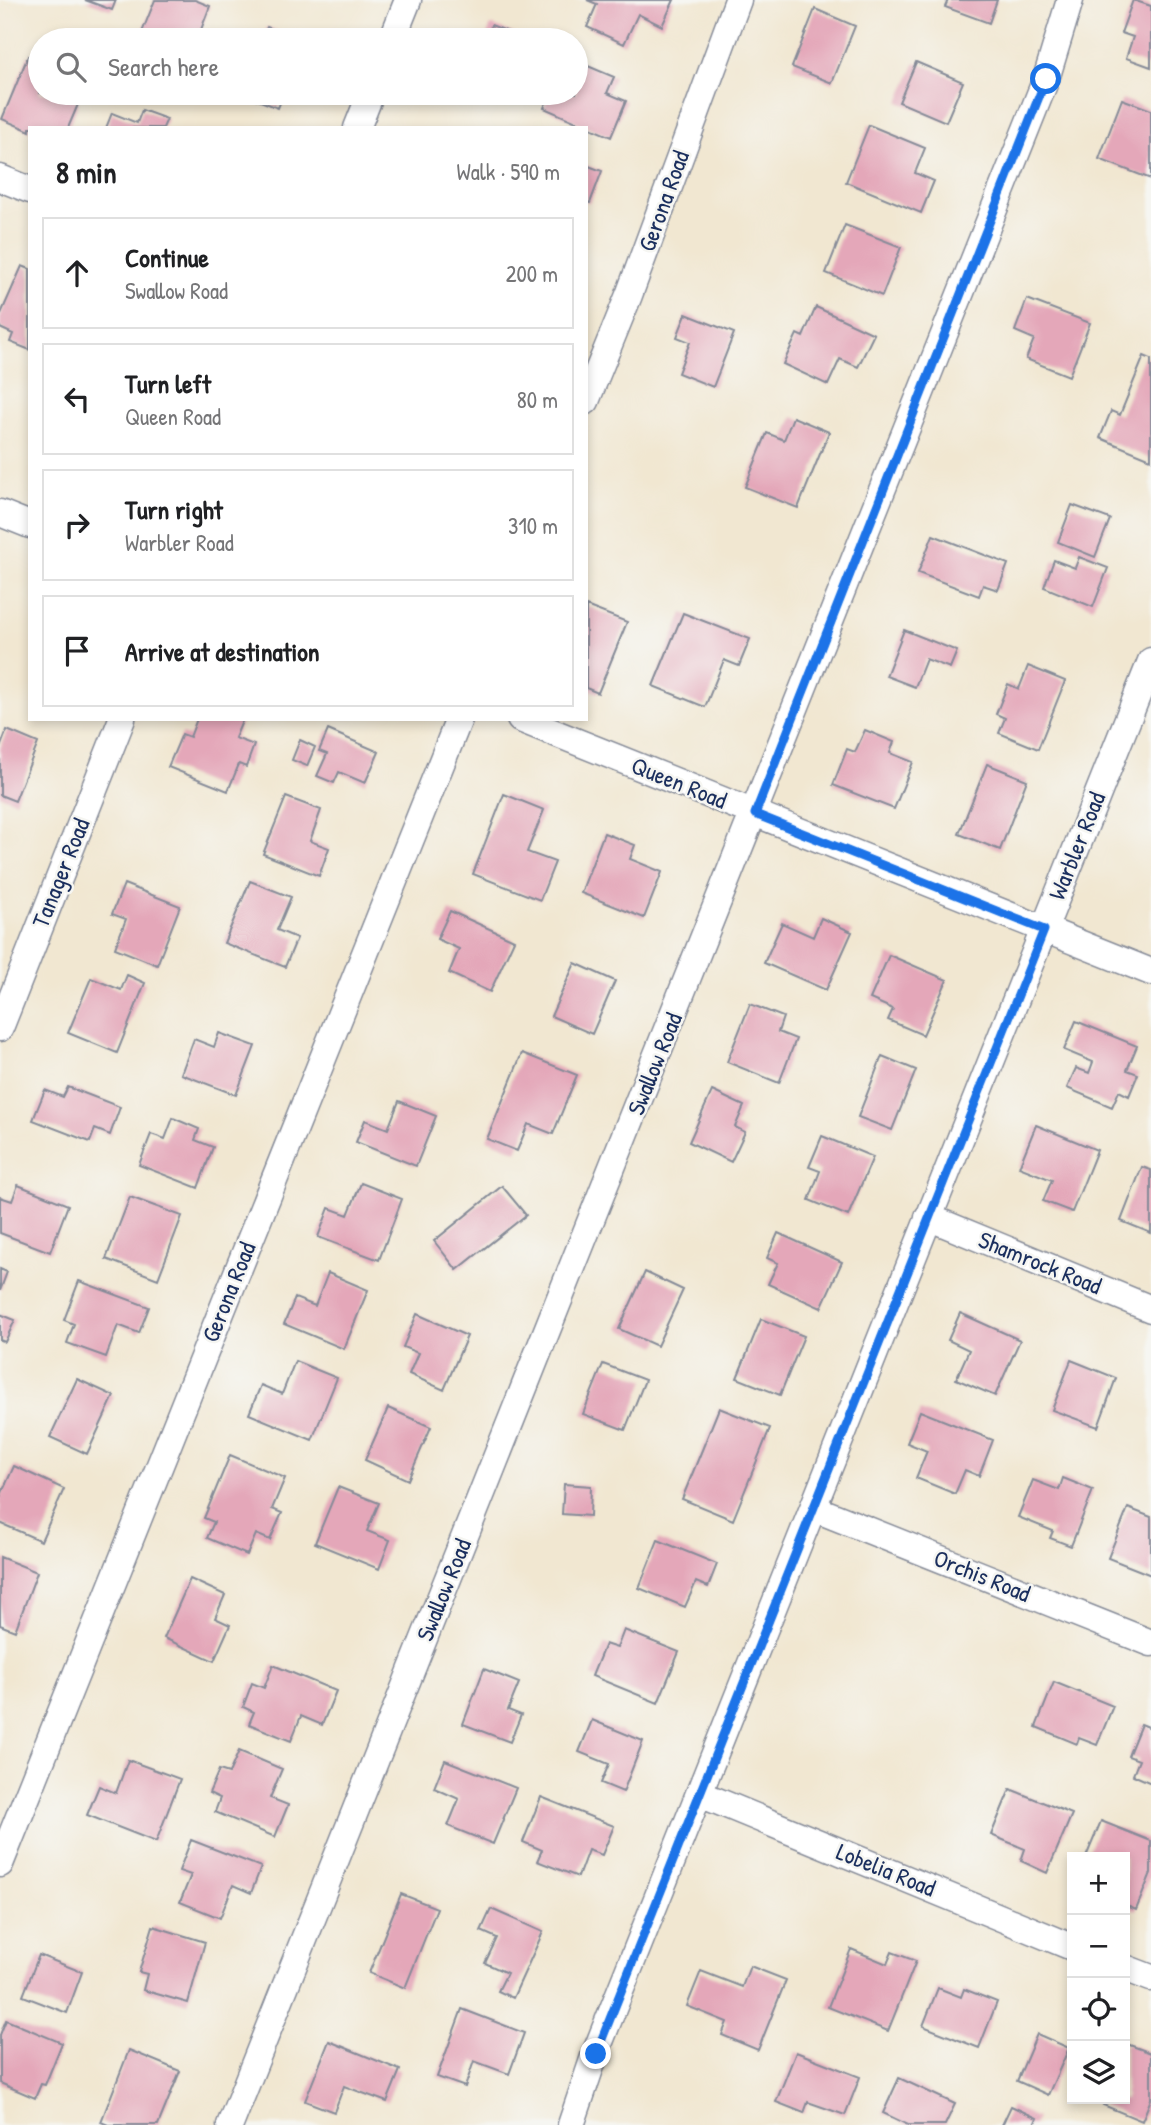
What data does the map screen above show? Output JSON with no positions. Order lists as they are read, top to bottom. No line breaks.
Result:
{"streets":{"street":["Gerona Road","Queen Road","Warbler Road","Tanager Road","Swallow Road","Shamrock Road","Orchis Road","Lobelia Road"]},"crossings":[["Queen Road","Warbler Road"],["Queen Road","Swallow Road"],["Warbler Road","Shamrock Road"],["Warbler Road","Orchis Road"],["Warbler Road","Lobelia Road"]],"page":{"search":"Search here","heading":["8 min","Walk · 590 m"],"list":[["Continue","Swallow Road","200 m"],["Turn left","Queen Road","80 m"],["Turn right","Warbler Road","310 m"],"Arrive at destination"],"map_buttons":["+","−"]}}
